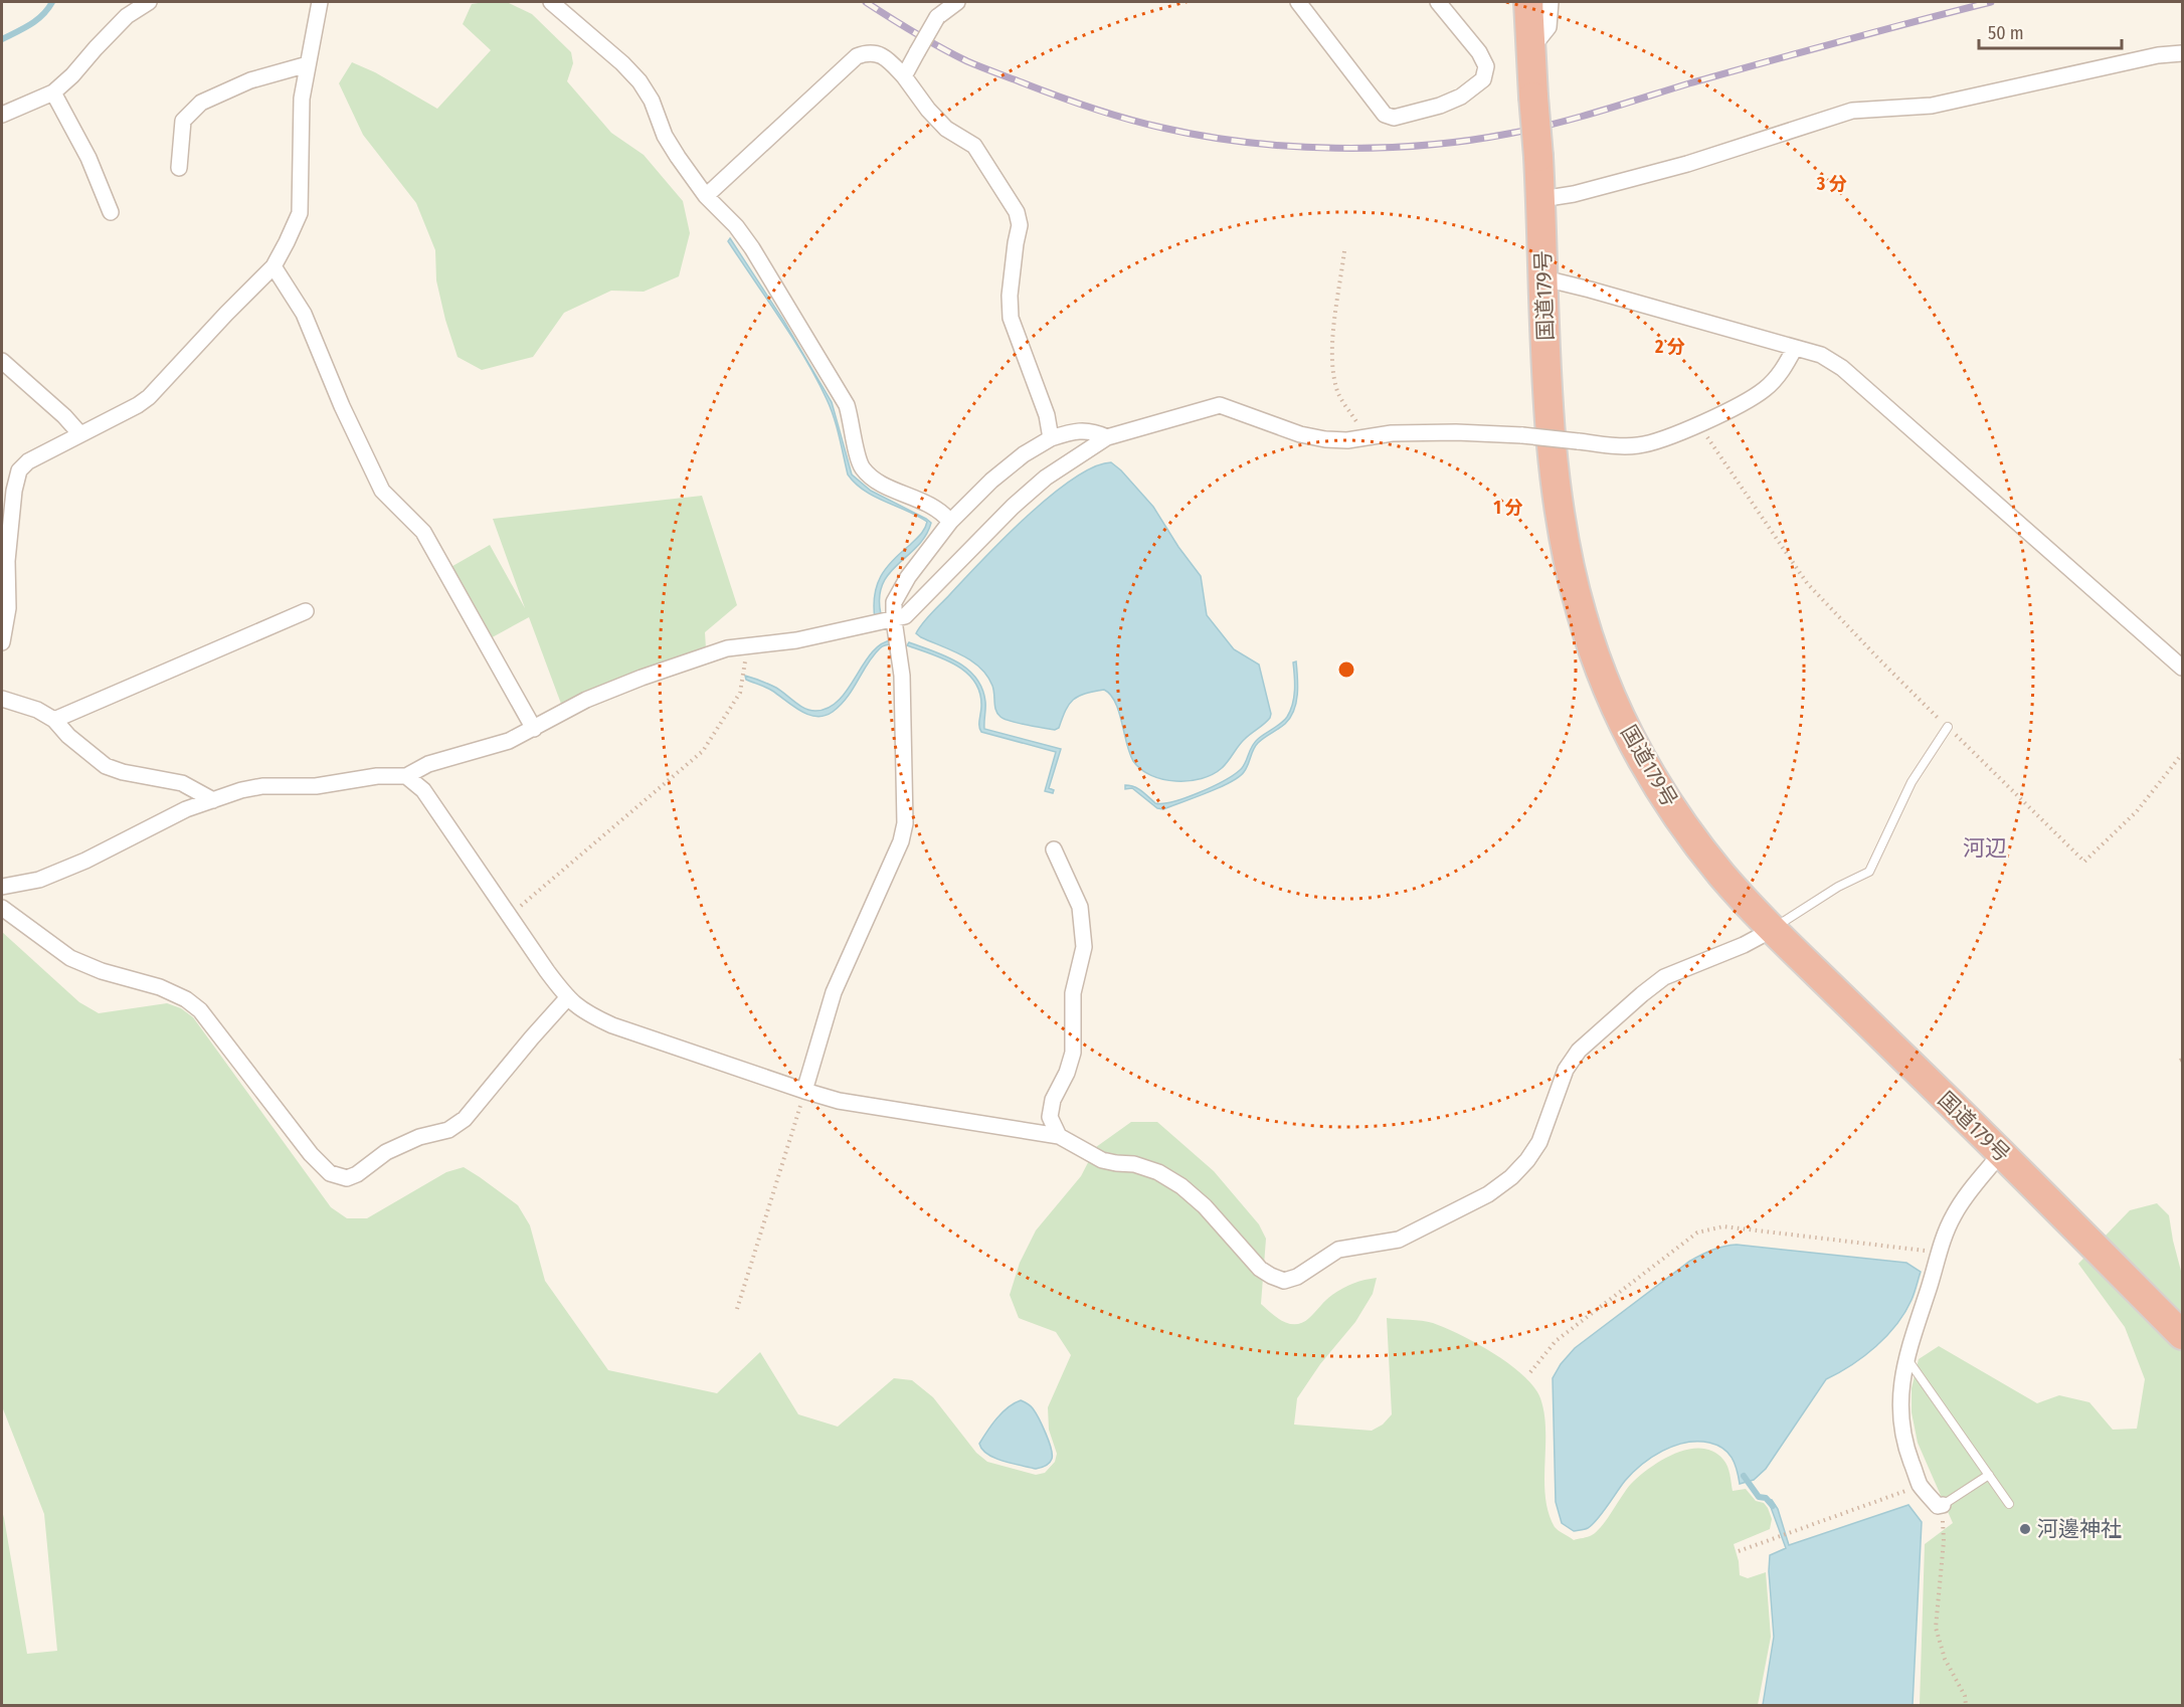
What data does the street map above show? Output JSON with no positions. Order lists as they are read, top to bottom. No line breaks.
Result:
{"streets":{"highway":["国道179号"]},"districts":["河辺"],"places":["河邊神社"],"scale_bar":"50 m","rings":["3 分","2 分","1 分"]}
